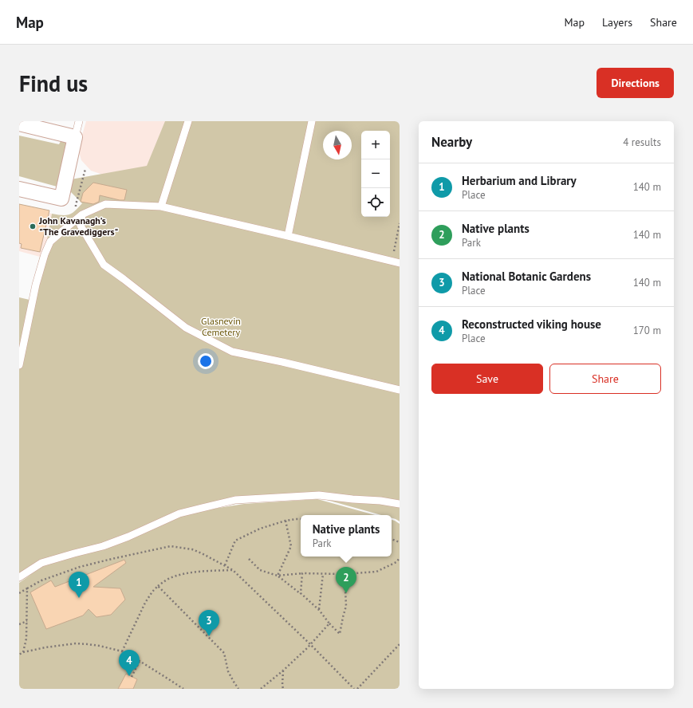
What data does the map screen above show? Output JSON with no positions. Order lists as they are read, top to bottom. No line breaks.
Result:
{"parks":["Glasnevin Cemetery"],"places":["John Kavanagh’s \"The Gravediggers\""],"north":"bottom","page":{"header":"Map","nav":["Map","Layers","Share"],"buttons":["Directions",["Save","Share"]],"title":"Find us","heading":["Nearby","4 results"],"map_buttons":["+","−"],"list":[{"mark":"1","name":"Herbarium and Library","note":"Place","value":"140 m"},{"mark":"2","name":"Native plants","note":"Park","value":"140 m"},{"mark":"3","name":"National Botanic Gardens","note":"Place","value":"140 m"},{"mark":"4","name":"Reconstructed viking house","note":"Place","value":"170 m"}],"popup":["Native plants","Park"],"pins":["2","1","3","4"]}}
